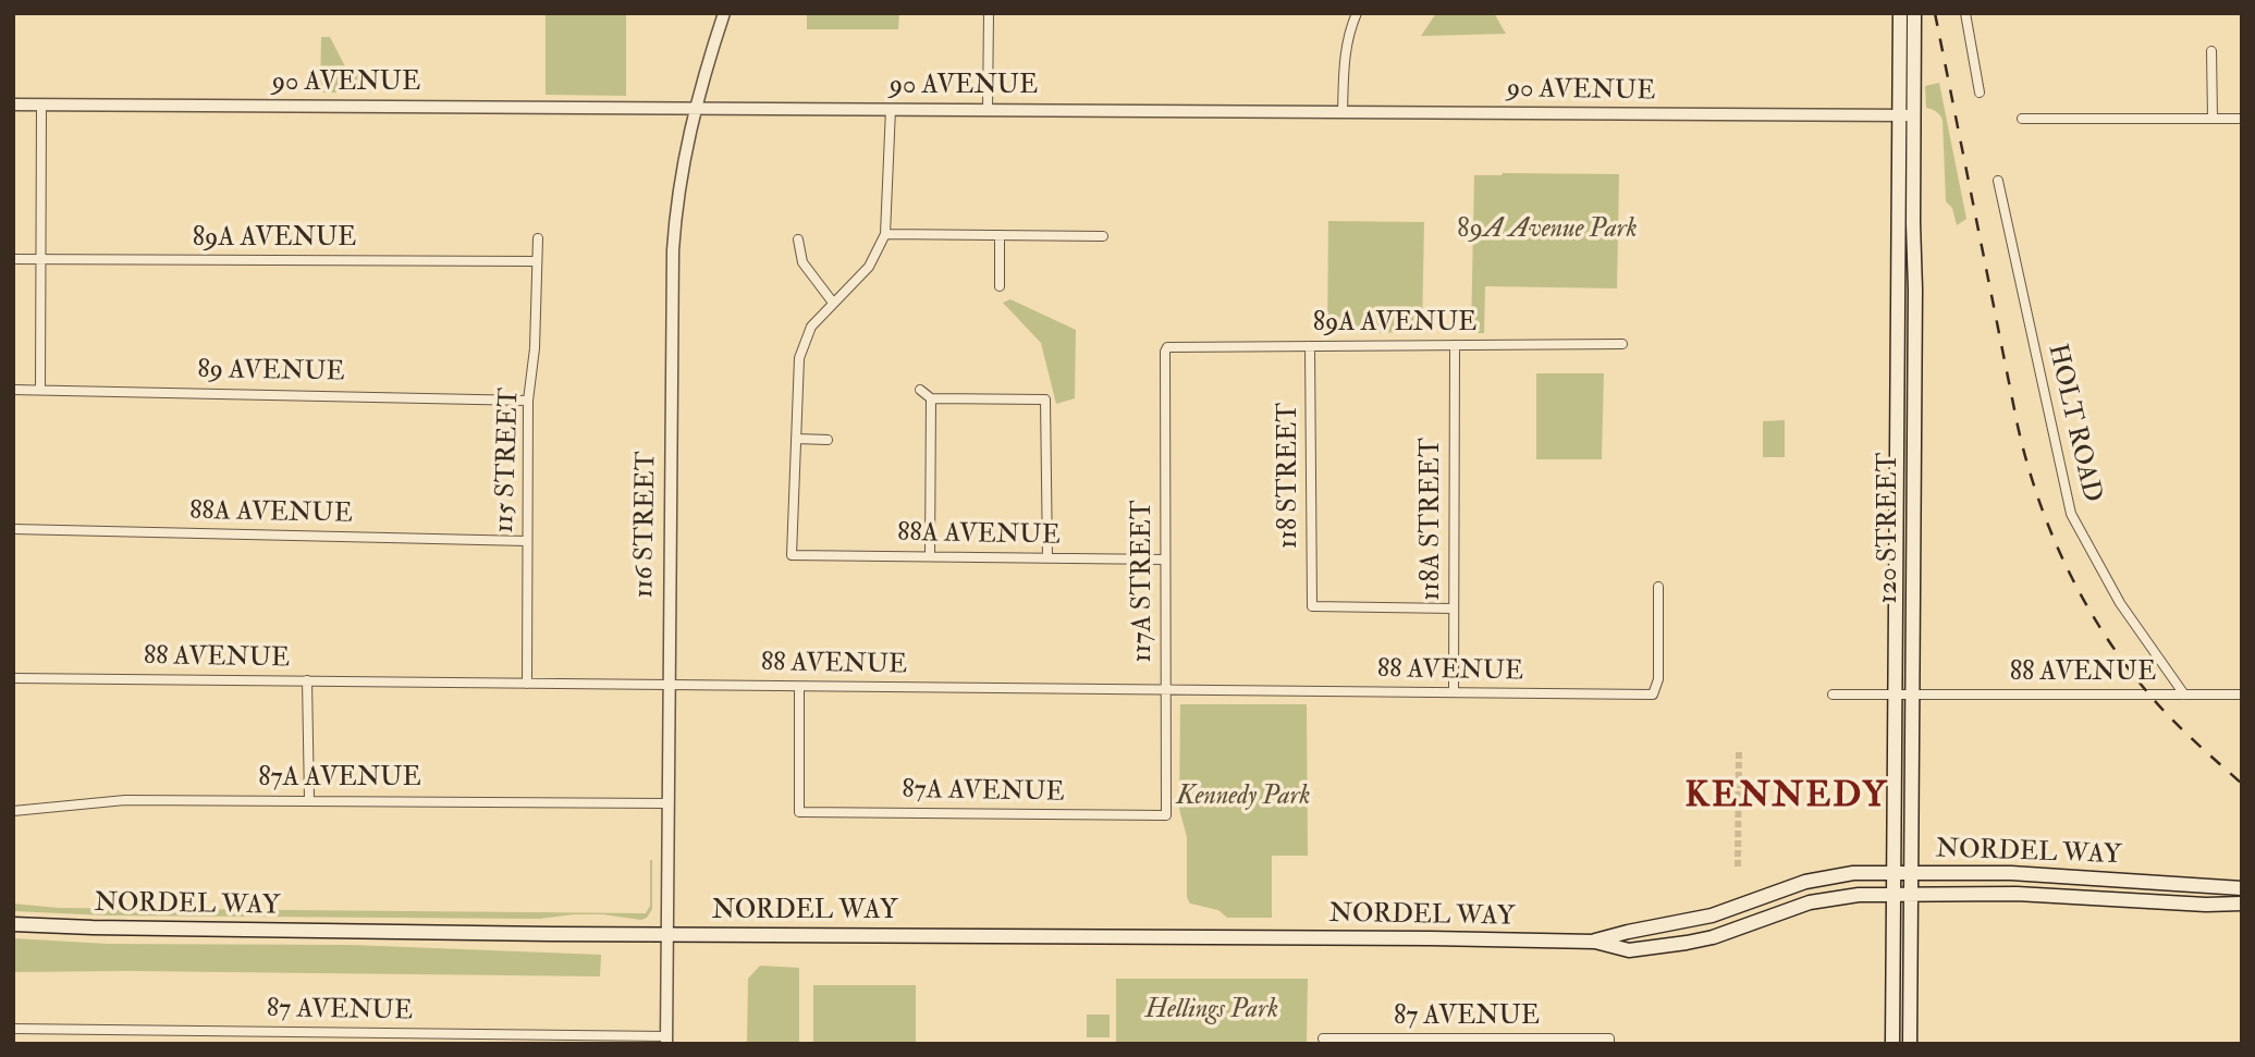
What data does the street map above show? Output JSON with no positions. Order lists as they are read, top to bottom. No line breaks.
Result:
{"streets":{"main road":["120 STREET","NORDEL WAY"],"street":["90 AVENUE","89A AVENUE","89 AVENUE","HOLT ROAD","115 STREET","118 STREET","88A AVENUE","118A STREET","116 STREET","117A STREET","88 AVENUE","87A AVENUE","87 AVENUE"]},"crossings":[["90 AVENUE","116 STREET"],["90 AVENUE","120 STREET"],["89A AVENUE","115 STREET"],["89A AVENUE","118 STREET"],["89A AVENUE","118A STREET"],["89A AVENUE","117A STREET"],["89 AVENUE","115 STREET"],["HOLT ROAD","88 AVENUE"],["115 STREET","88A AVENUE"],["115 STREET","88 AVENUE"],["118 STREET","118A STREET"],["88A AVENUE","117A STREET"],["118A STREET","88 AVENUE"],["116 STREET","88 AVENUE"],["116 STREET","87A AVENUE"],["116 STREET","NORDEL WAY"],["116 STREET","87 AVENUE"],["120 STREET","88 AVENUE"],["120 STREET","NORDEL WAY"],["117A STREET","88 AVENUE"],["117A STREET","87A AVENUE"],["88 AVENUE","87A AVENUE"]],"districts":["KENNEDY"],"parks":["89A Avenue Park","Kennedy Park","Hellings Park"]}
